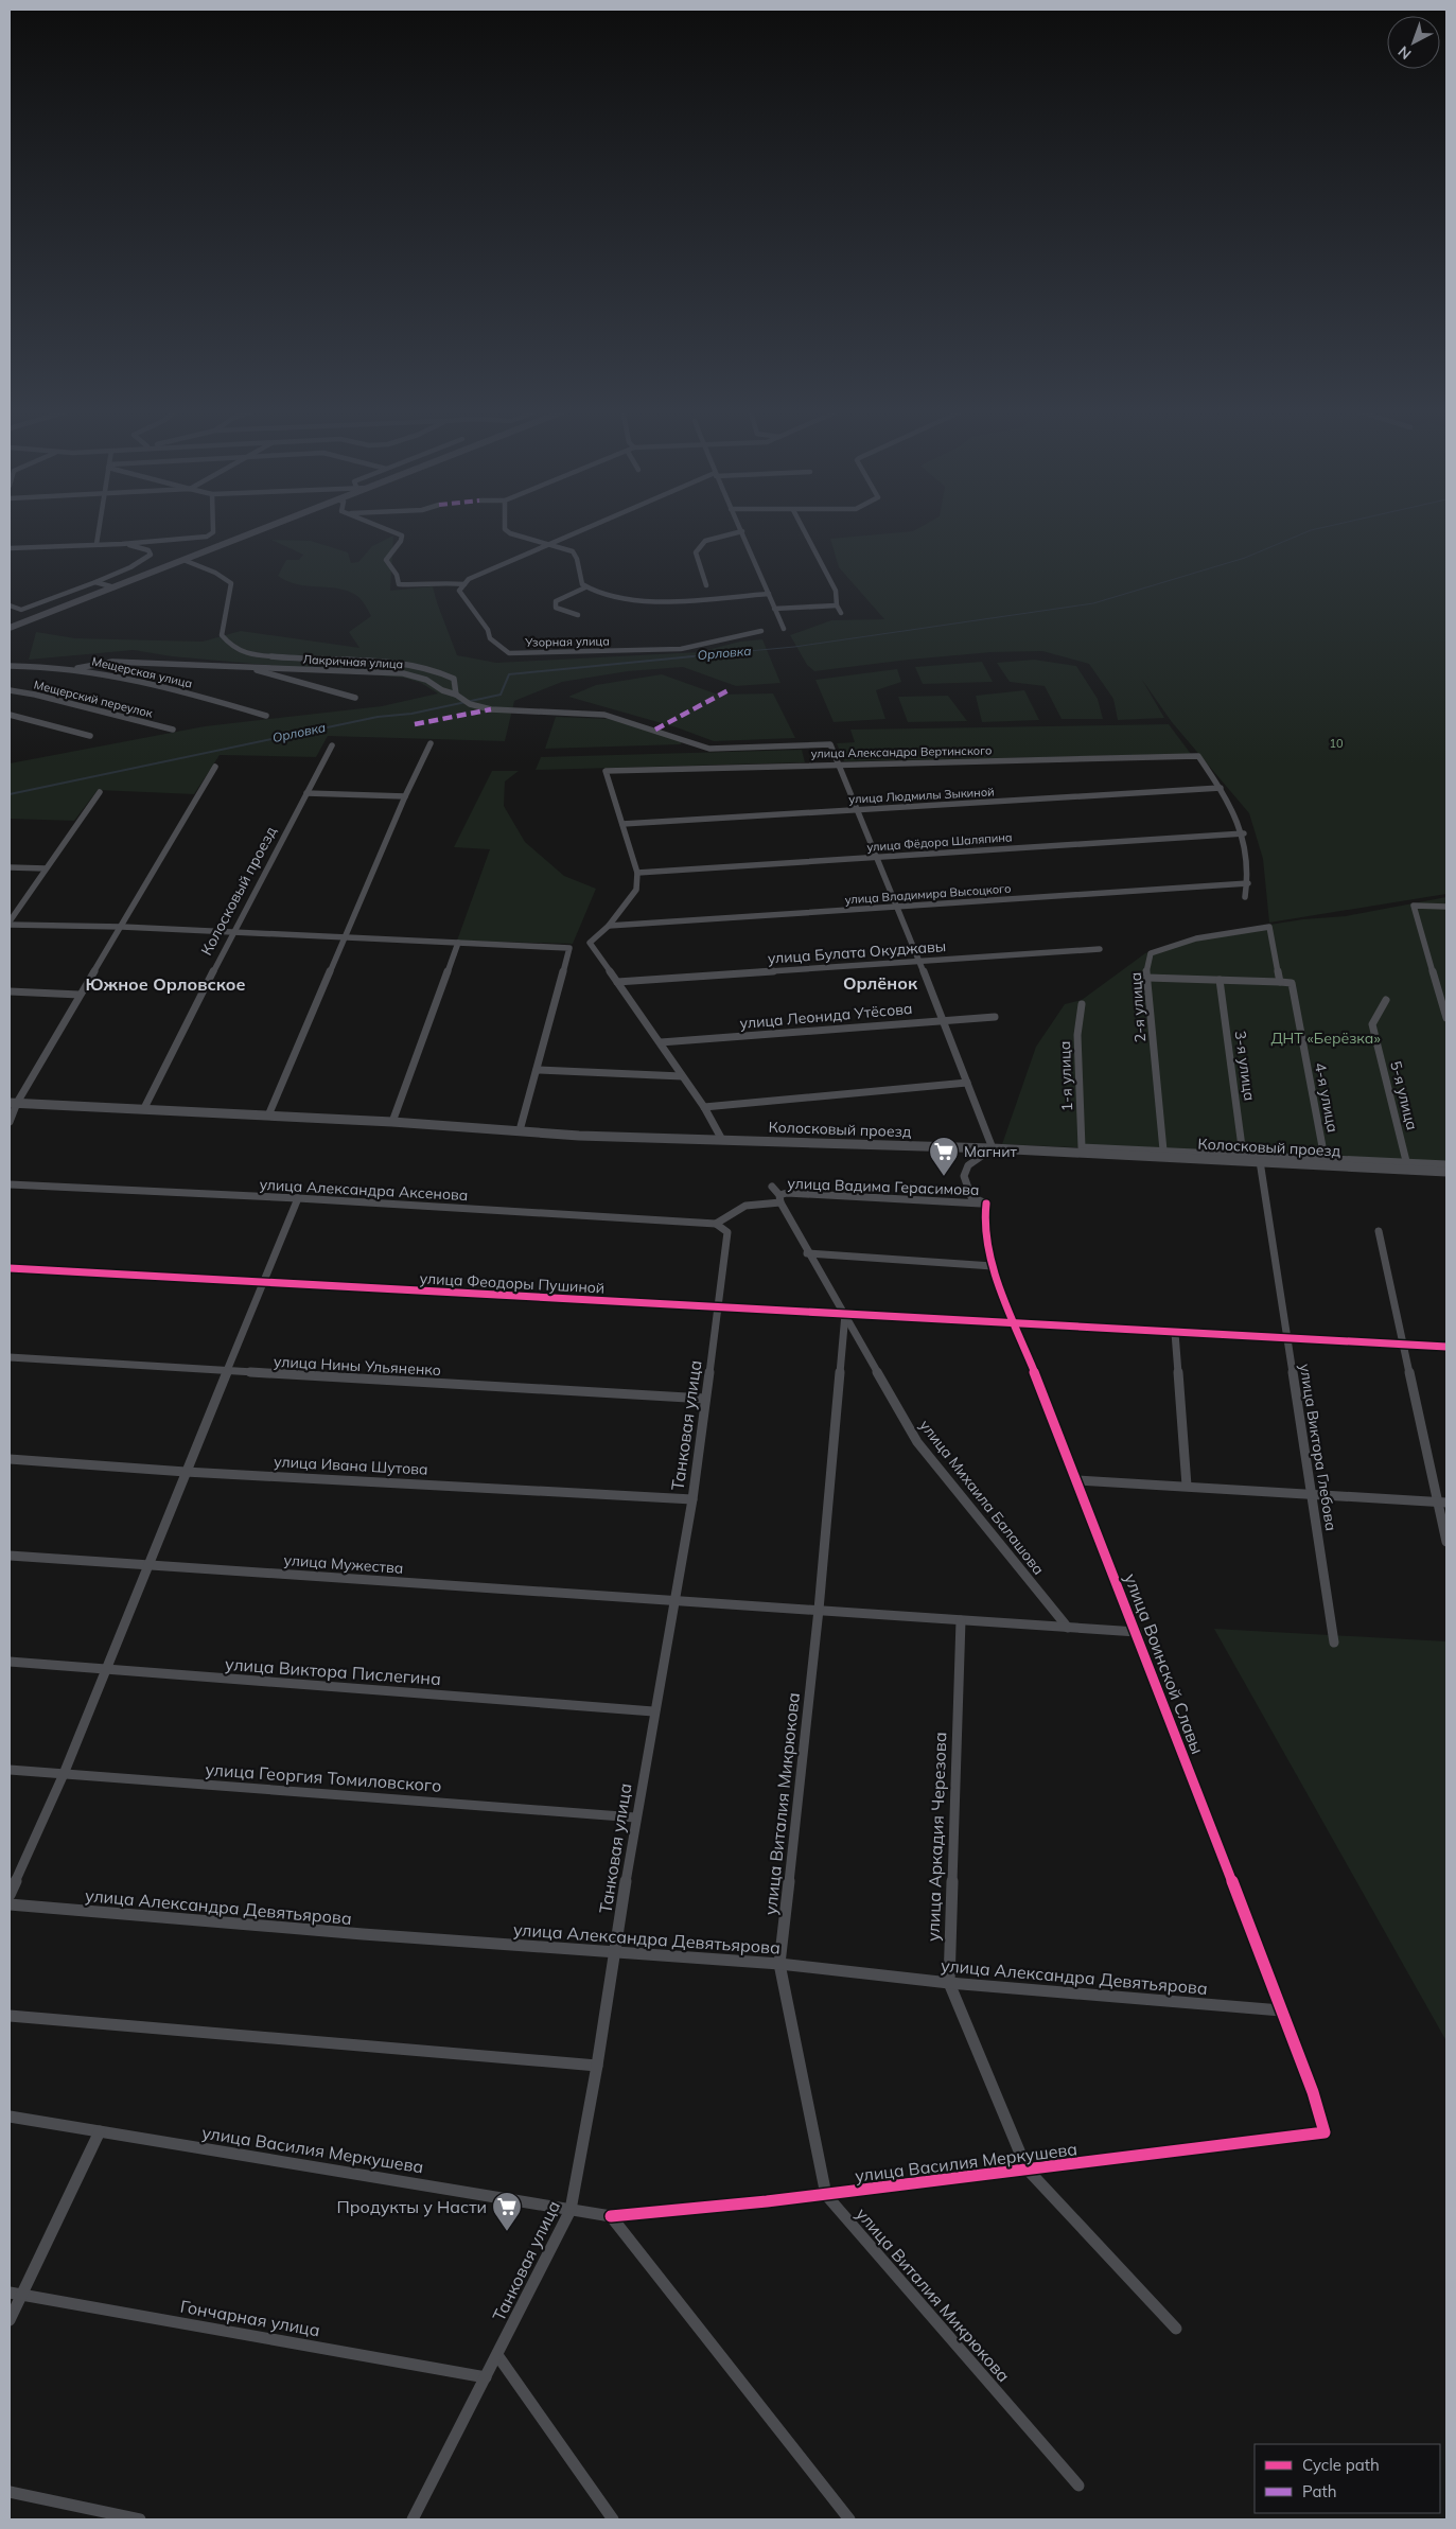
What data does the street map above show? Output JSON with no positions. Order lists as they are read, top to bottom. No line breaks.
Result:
{"streets":{"street":["Узорная улица","Лакричная улица","Мещерская улица","Мещерский переулок","улица Александра Вертинского","улица Людмилы Зыкиной","улица Фёдора Шаляпина","Колосковый проезд","улица Владимира Высоцкого","улица Булата Окуджавы","2-я улица","улица Леонида Утёсова","3-я улица","1-я улица","5-я улица","4-я улица","улица Вадима Герасимова","улица Александра Аксенова","улица Феодоры Пушиной","улица Нины Ульяненко","Танковая улица","улица Виктора Глебова","улица Ивана Шутова","улица Михаила Балашова","улица Мужества","улица Воинской Славы","улица Виктора Пислегина","улица Георгия Томиловского","улица Виталия Микрюкова","улица Аркадия Черезова","улица Александра Девятьярова","улица Василия Меркушева","Гончарная улица"]},"crossings":[["Лакричная улица","Мещерская улица"],["Лакричная улица","улица Александра Вертинского"],["улица Александра Вертинского","улица Людмилы Зыкиной"],["Колосковый проезд","5-я улица"],["Колосковый проезд","улица Виктора Глебова"],["2-я улица","1-я улица"],["2-я улица","4-я улица"],["улица Вадима Герасимова","улица Михаила Балашова"],["улица Вадима Герасимова","улица Воинской Славы"],["улица Александра Аксенова","Танковая улица"],["улица Феодоры Пушиной","Танковая улица"],["улица Феодоры Пушиной","улица Виктора Глебова"],["улица Феодоры Пушиной","улица Михаила Балашова"],["улица Феодоры Пушиной","улица Воинской Славы"],["улица Феодоры Пушиной","улица Виталия Микрюкова"],["улица Нины Ульяненко","Танковая улица"],["Танковая улица","улица Ивана Шутова"],["Танковая улица","улица Мужества"],["Танковая улица","улица Виктора Пислегина"],["Танковая улица","улица Георгия Томиловского"],["Танковая улица","улица Александра Девятьярова"],["Танковая улица","улица Василия Меркушева"],["Танковая улица","Гончарная улица"],["улица Михаила Балашова","улица Мужества"],["улица Михаила Балашова","улица Виталия Микрюкова"],["улица Мужества","улица Воинской Славы"],["улица Мужества","улица Виталия Микрюкова"],["улица Мужества","улица Аркадия Черезова"],["улица Воинской Славы","улица Александра Девятьярова"],["улица Воинской Славы","улица Василия Меркушева"],["улица Виталия Микрюкова","улица Александра Девятьярова"],["улица Виталия Микрюкова","улица Василия Меркушева"],["улица Аркадия Черезова","улица Александра Девятьярова"],["улица Аркадия Черезова","улица Василия Меркушева"]],"districts":["Орлёнок","Южное Орловское"],"water":["Орловка"],"parks":["10","ДНТ «Берёзка»"],"places":{"supermarket":["Магнит","Продукты у Насти"]},"legend":["Cycle path","Path"],"north":"bottom left"}
